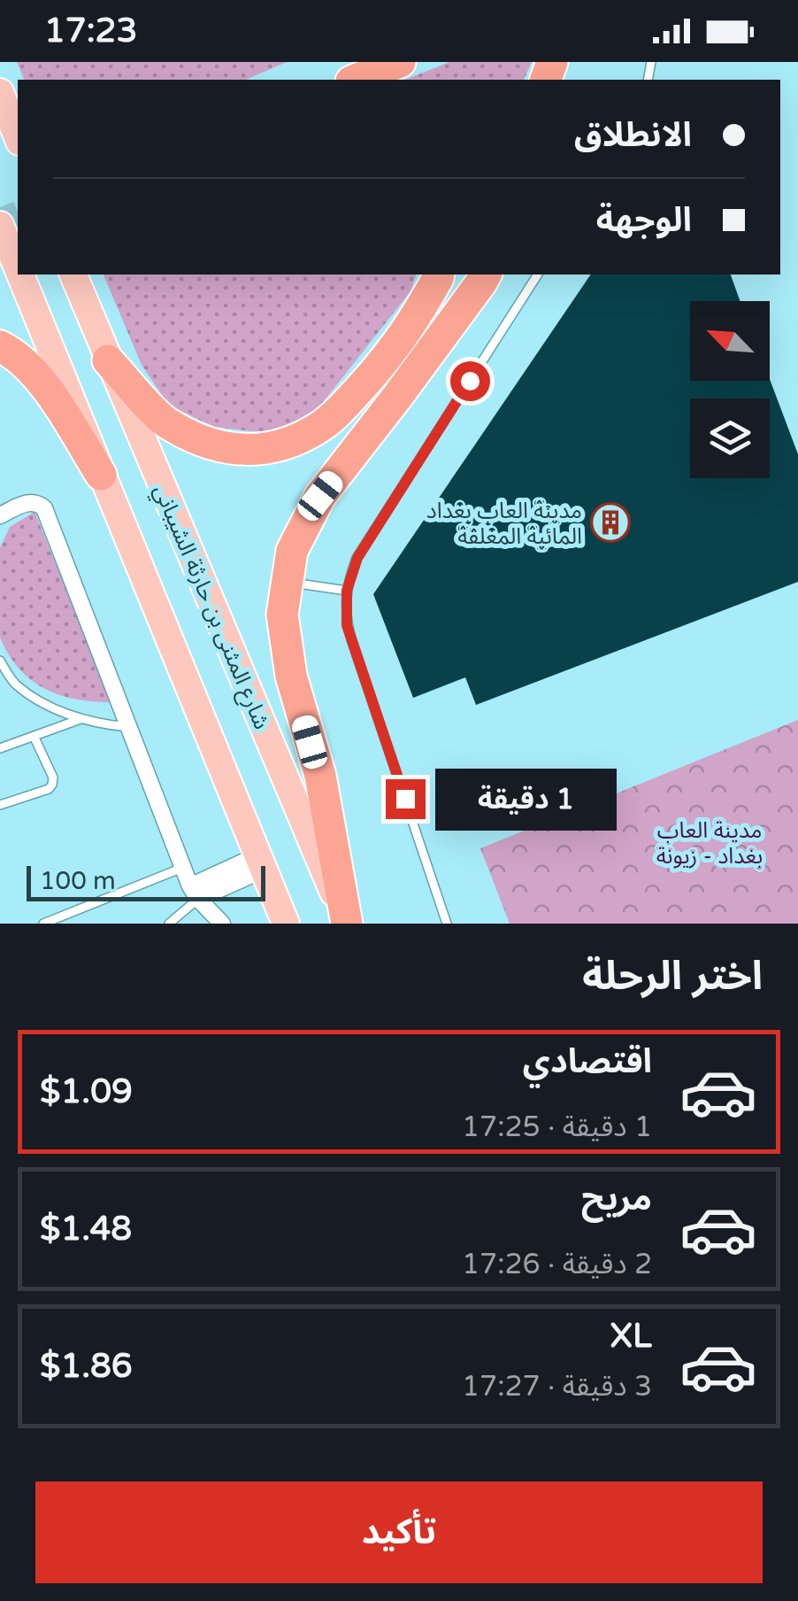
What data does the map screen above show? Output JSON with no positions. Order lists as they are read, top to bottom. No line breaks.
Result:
{"streets":{"main road":["شارع المثنى بن حارثة الشيباني"]},"parks":["مدينة العاب بغداد - زيونة"],"places":{"building":["مدينة العاب بغداد المائية المغلقة"]},"scale_bar":"100 m","north":"top left","page":{"status":"17:23","banner":["الانطلاق","الوجهة"],"bubble":"1 دقيقة","scale":"100 m","heading":"اختر الرحلة","list":[{"name":"اقتصادي","note":"1 دقيقة · 17:25","value":"$1.09"},{"name":"مريح","note":"2 دقيقة · 17:26","value":"$1.48"},{"name":"XL","note":"3 دقيقة · 17:27","value":"$1.86"}],"buttons":"تأكيد"}}
